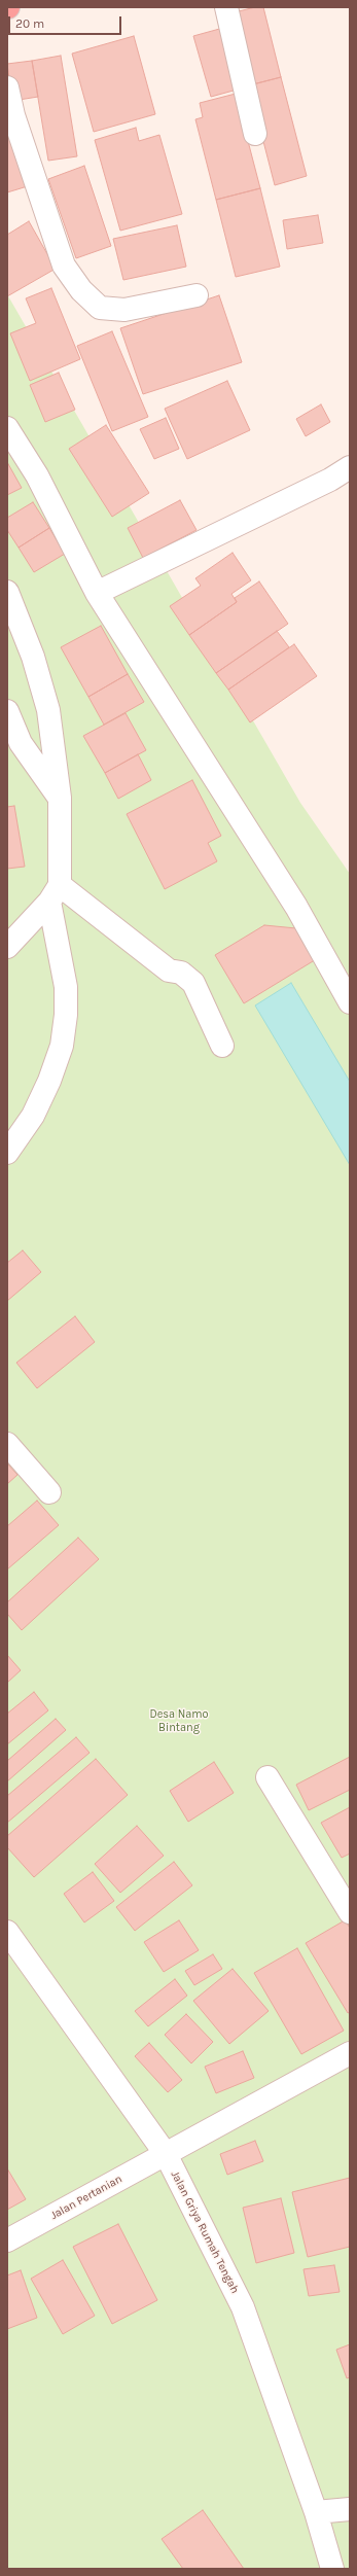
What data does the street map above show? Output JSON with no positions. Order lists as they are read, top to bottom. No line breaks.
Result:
{"streets":{"street":["Jalan Pertanian","Jalan Griya Rumah Tengah"]},"crossings":[["Jalan Pertanian","Jalan Griya Rumah Tengah"]],"parks":["Desa Namo Bintang"],"scale_bar":"20 m"}
